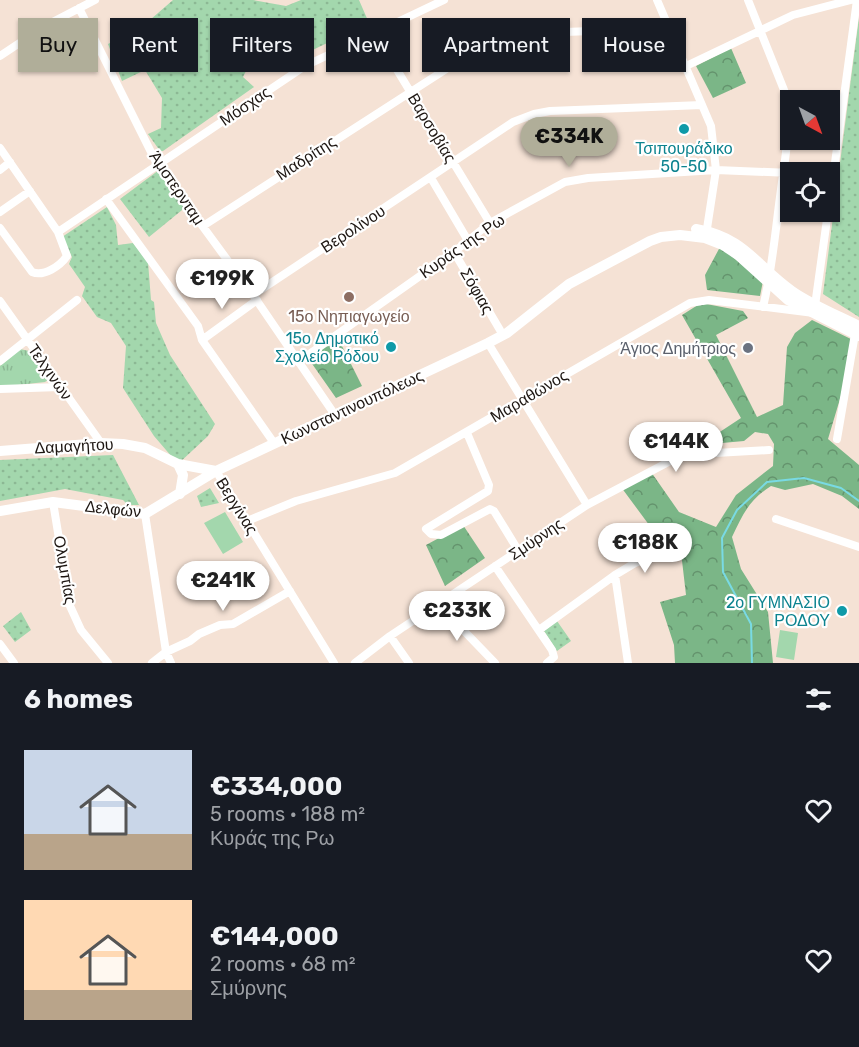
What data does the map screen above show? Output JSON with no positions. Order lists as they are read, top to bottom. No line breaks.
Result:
{"streets":{"main road":["Κωνσταντινουπόλεως","Δαμαγήτου","Δελφών"],"street":["Μόσχας","Βαρσοβίας","Μαδρίτης","Άμστερνταμ","Βερολίνου","Κυράς της Ρω","Σόφιας","Τελχινών","Μαραθώνος","Βεργίνας","Σμύρνης","Ολυμπίας"]},"crossings":[["Μόσχας","Άμστερνταμ"],["Βαρσοβίας","Μαδρίτης"],["Βαρσοβίας","Βερολίνου"],["Βαρσοβίας","Κυράς της Ρω"],["Μαδρίτης","Άμστερνταμ"],["Άμστερνταμ","Βερολίνου"],["Άμστερνταμ","Κυράς της Ρω"],["Άμστερνταμ","Κωνσταντινουπόλεως"],["Κυράς της Ρω","Σόφιας"],["Σόφιας","Κωνσταντινουπόλεως"],["Τελχινών","Δαμαγήτου"],["Μαραθώνος","Κωνσταντινουπόλεως"],["Μαραθώνος","Βεργίνας"],["Κωνσταντινουπόλεως","Δαμαγήτου"],["Κωνσταντινουπόλεως","Βεργίνας"],["Κωνσταντινουπόλεως","Δελφών"],["Δαμαγήτου","Βεργίνας"],["Δαμαγήτου","Δελφών"],["Βεργίνας","Δελφών"],["Δελφών","Ολυμπίας"]],"places":["Τσιπουράδικο 50-50","15ο Νηπιαγωγείο","15ο Δημοτικό Σχολείο Ρόδου","Άγιος Δημήτριος","2ο ΓΥΜΝΑΣΙΟ ΡΟΔΟΥ"],"north":"bottom right","page":{"chip":["Buy","Rent","Filters","New","Apartment","House"],"price":["€334K","€199K","€144K","€188K","€241K","€233K"],"heading":"6 homes","list":[{"name":"€334,000","note":"5 rooms · 188 m² · Κυράς της Ρω"},{"name":"€144,000","note":"2 rooms · 68 m² · Σμύρνης"}]}}
